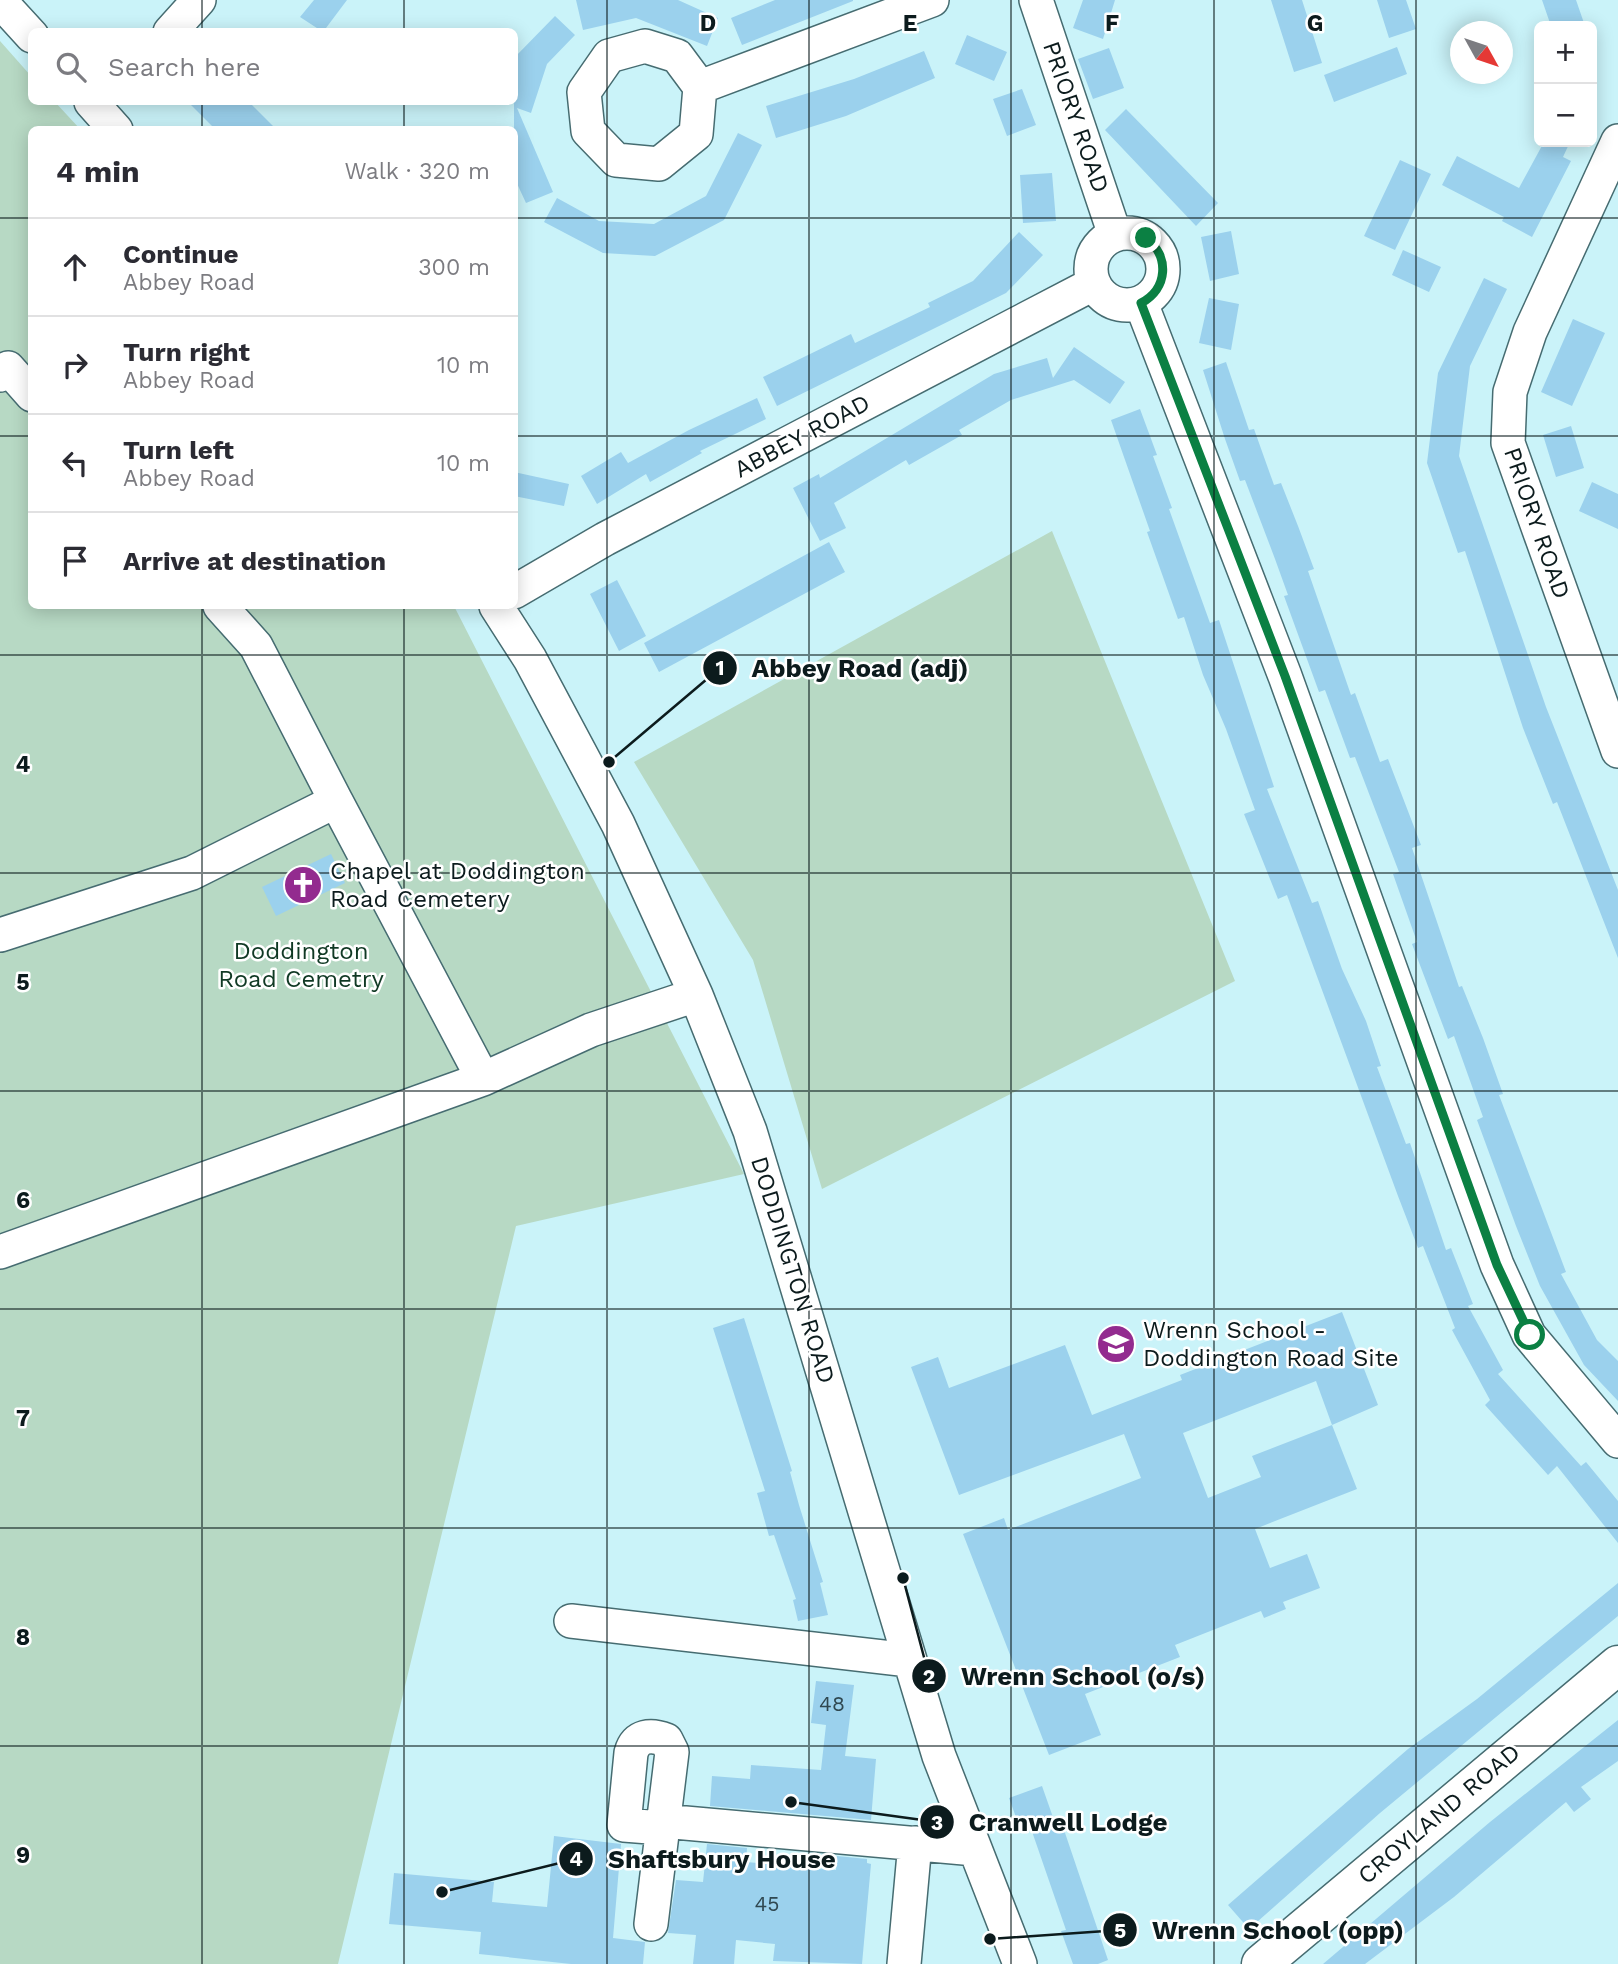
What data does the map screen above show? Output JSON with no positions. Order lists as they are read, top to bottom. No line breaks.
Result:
{"streets":{"main road":["CROYLAND ROAD"],"street":["PRIORY ROAD","ABBEY ROAD","DODDINGTON ROAD"]},"crossings":[["PRIORY ROAD","ABBEY ROAD"]],"parks":["Doddington Road Cemetry"],"places":{"other":["Abbey Road (adj)","Wrenn School (o/s)","Cranwell Lodge","Shaftsbury House","Wrenn School (opp)"],"church":["Chapel at Doddington Road Cemetery"],"school or university":["Wrenn School - Doddington Road Site"]},"house_numbers":["48","45"],"north":"bottom right","page":{"map_buttons":["+","−"],"search":"Search here","heading":["4 min","Walk · 320 m"],"list":[["Continue","Abbey Road","300 m"],["Turn right","Abbey Road","10 m"],["Turn left","Abbey Road","10 m"],"Arrive at destination"]},"grid":{"columns":["D","E","F","G"],"rows":["4","5","6","7","8","9"]}}
